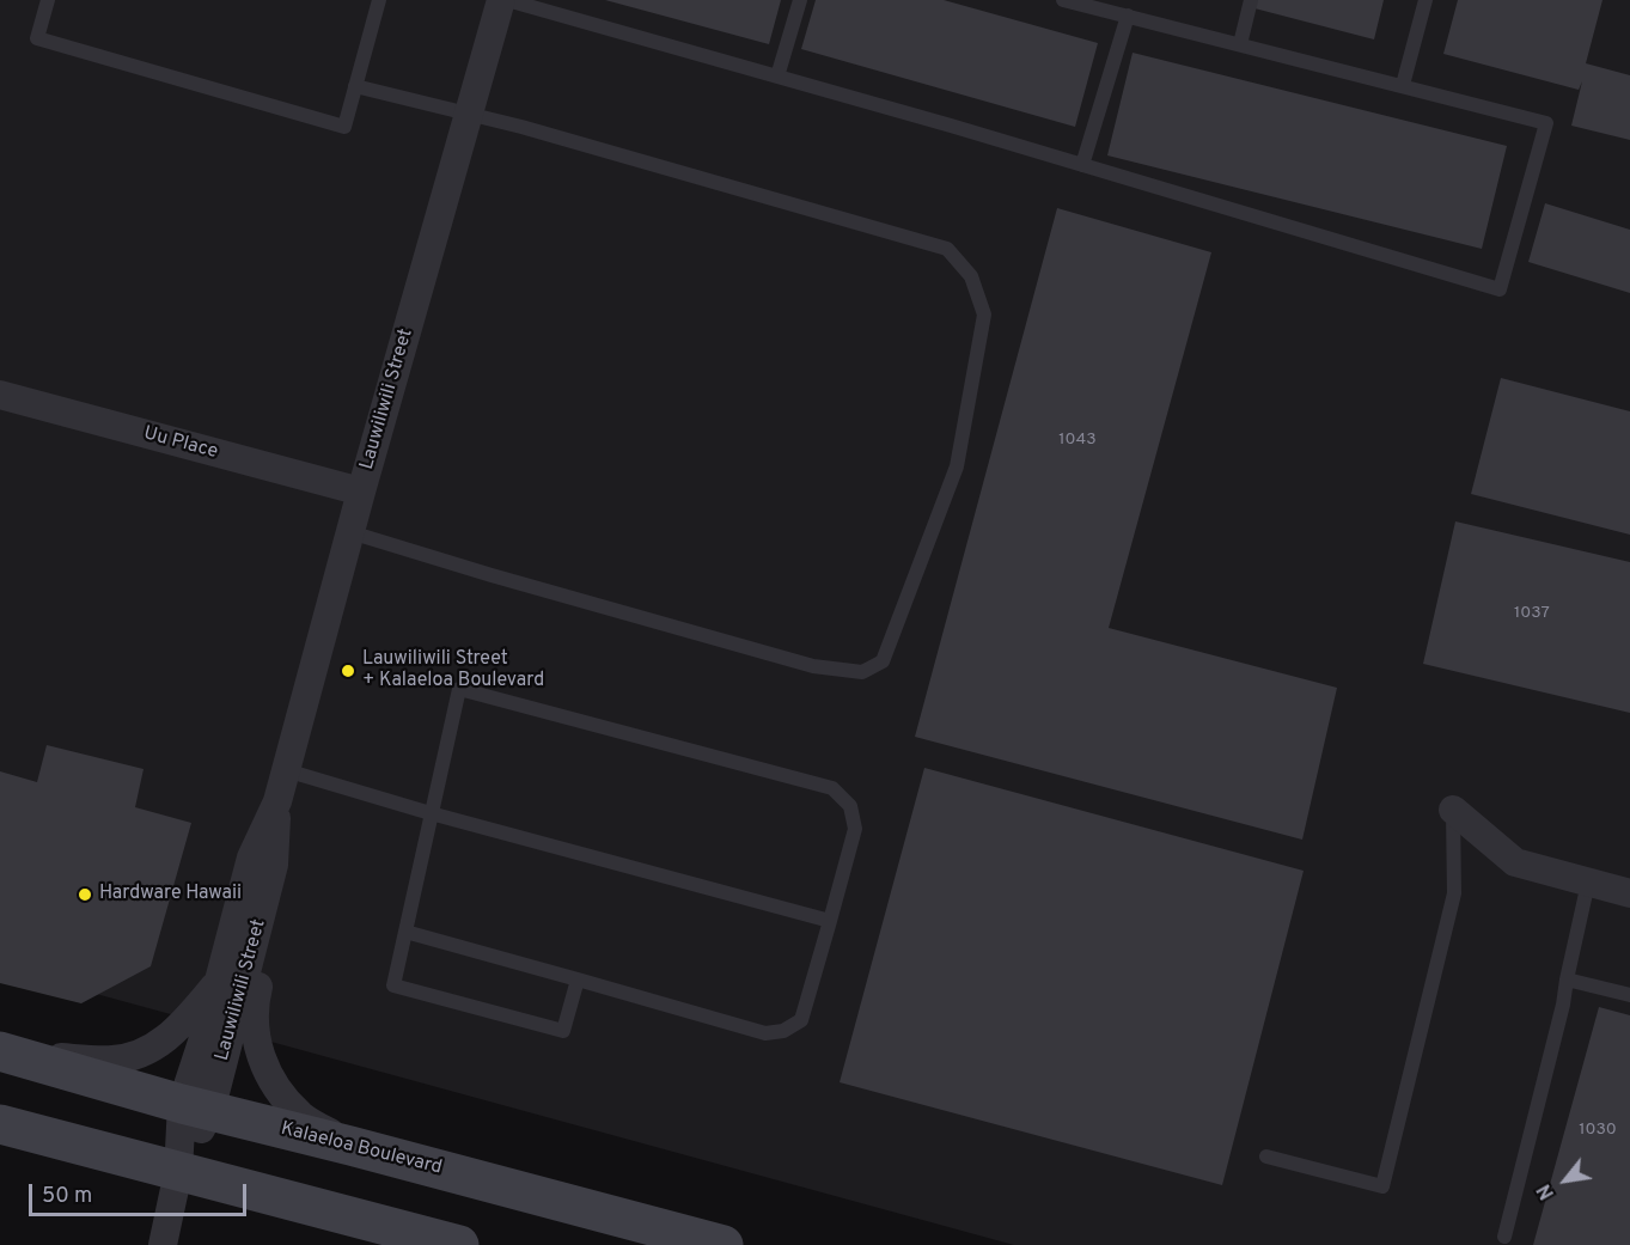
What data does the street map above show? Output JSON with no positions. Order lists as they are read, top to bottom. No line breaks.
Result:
{"streets":{"main road":["Kalaeloa Boulevard"],"street":["Lauwiliwili Street","Uu Place"]},"crossings":[["Lauwiliwili Street","Uu Place"],["Lauwiliwili Street","Kalaeloa Boulevard"]],"places":["Lauwiliwili Street + Kalaeloa Boulevard","Hardware Hawaii"],"house_numbers":["1043","1037","1030"],"scale_bar":"50 m","north":"bottom left"}
